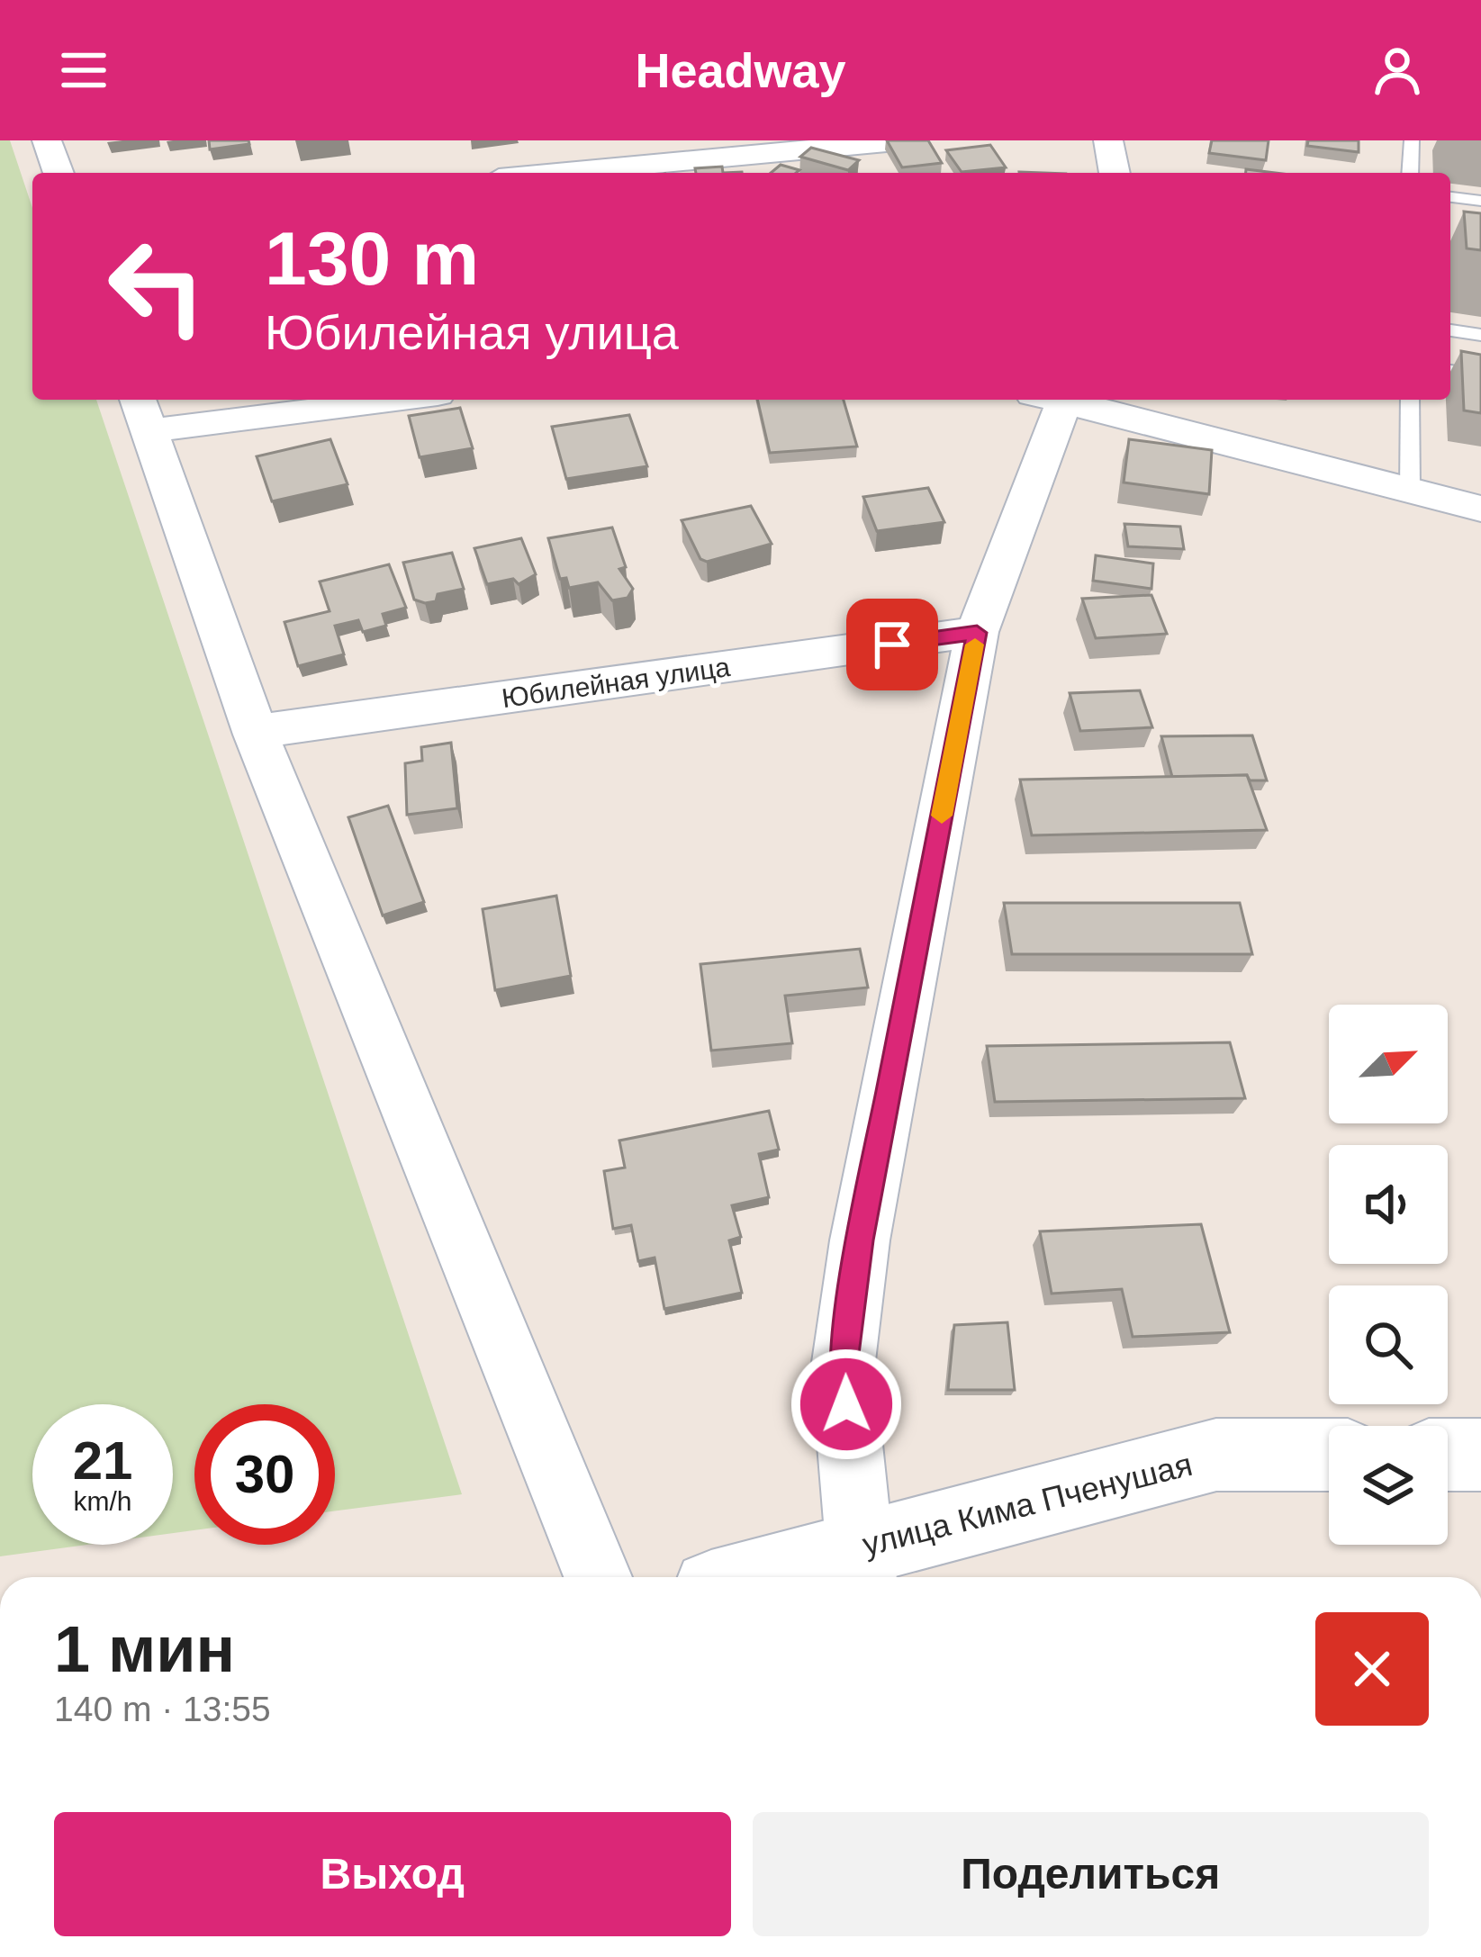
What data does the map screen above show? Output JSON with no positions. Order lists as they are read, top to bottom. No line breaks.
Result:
{"streets":{"street":["Юбилейная улица","улица Кима Пченушая"]},"north":"top right","page":{"header":"Headway","turn":["130 m","Юбилейная улица"],"speed":"21 km/h","limit":"30","heading":["1 мин","140 m · 13:55"],"buttons":["Выход","Поделиться"]}}
